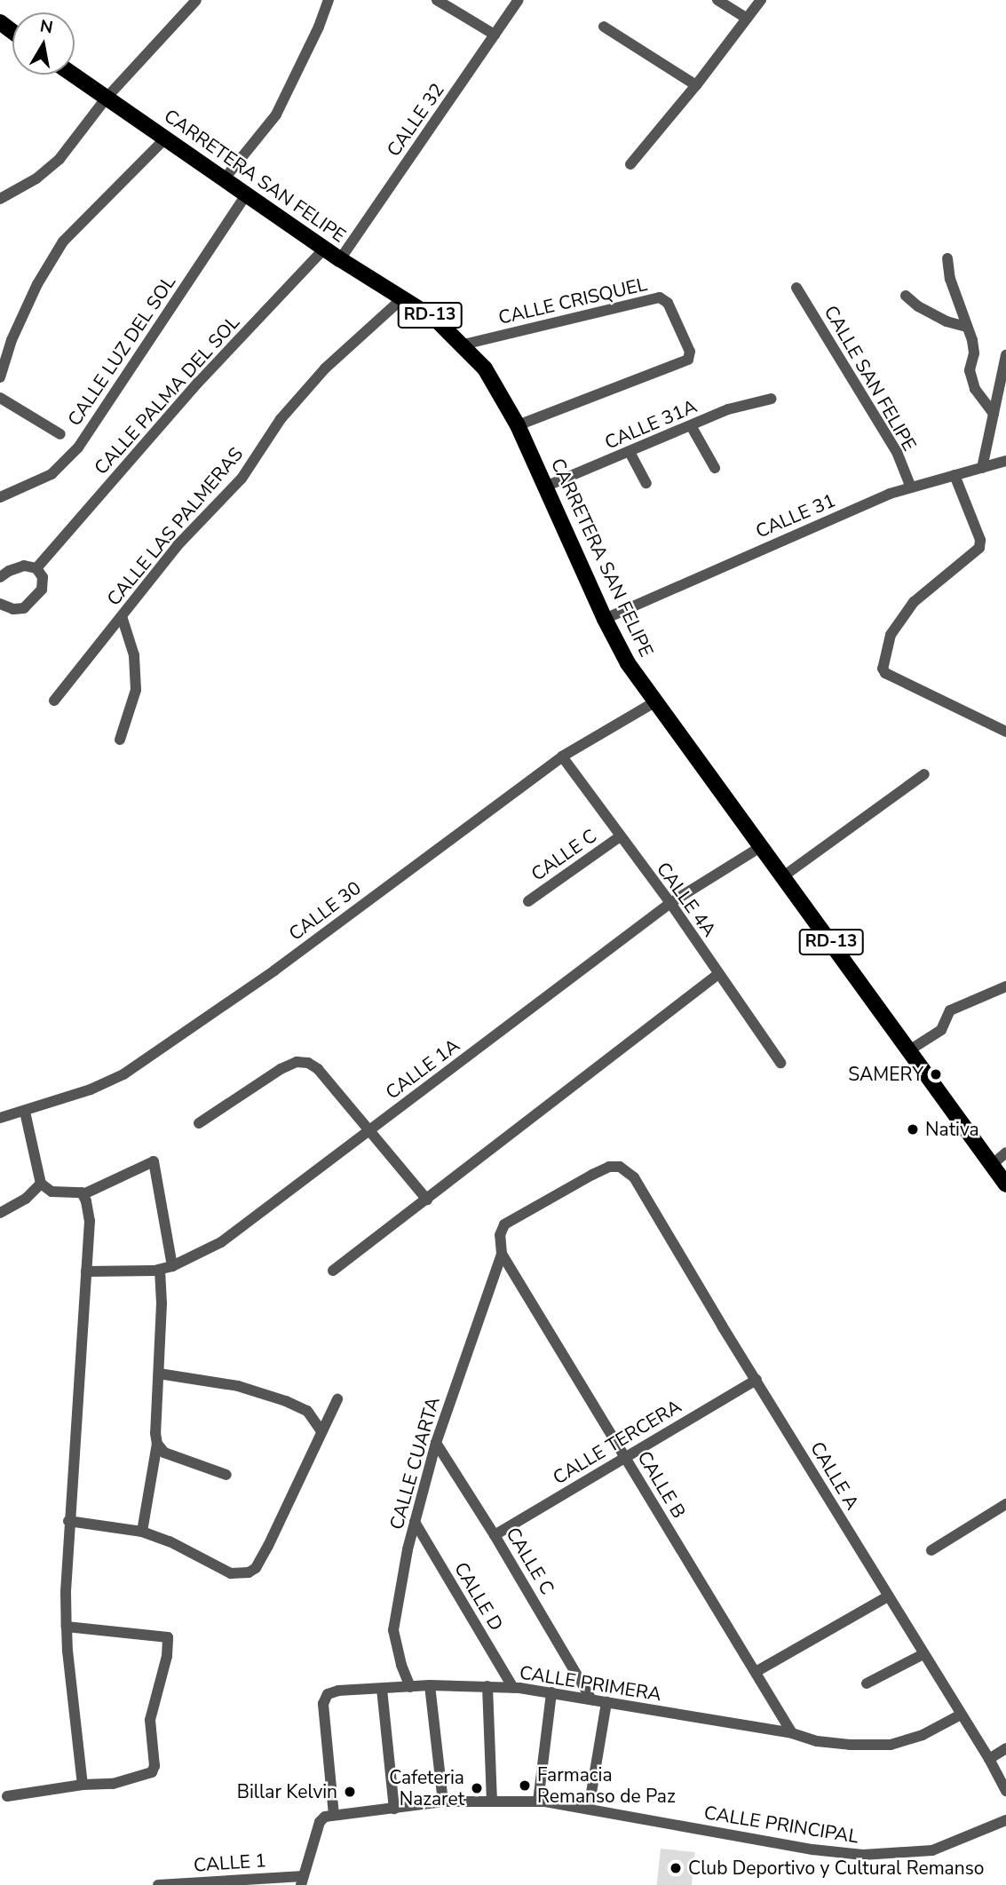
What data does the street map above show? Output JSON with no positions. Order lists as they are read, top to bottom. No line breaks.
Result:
{"streets":{"main road":["CARRETERA SAN FELIPE","RD-13"],"street":["CALLE 32","CALLE CRISQUEL","CALLE LUZ DEL SOL","CALLE SAN FELIPE","CALLE PALMA DEL SOL","CALLE 31A","CALLE 31","CALLE LAS PALMERAS","CALLE C","CALLE 4A","CALLE 30","CALLE 1A","CALLE TERCERA","CALLE CUARTA","CALLE A","CALLE B","CALLE D","CALLE PRIMERA","CALLE PRINCIPAL","CALLE 1"]},"crossings":[["CALLE 32","CARRETERA SAN FELIPE"],["CARRETERA SAN FELIPE","CALLE CRISQUEL"],["CARRETERA SAN FELIPE","CALLE LUZ DEL SOL"],["CARRETERA SAN FELIPE","CALLE PALMA DEL SOL"],["CARRETERA SAN FELIPE","CALLE 31A"],["CARRETERA SAN FELIPE","CALLE 31"],["CARRETERA SAN FELIPE","CALLE LAS PALMERAS"],["CARRETERA SAN FELIPE","CALLE 30"],["CARRETERA SAN FELIPE","CALLE 1A"],["CALLE SAN FELIPE","CALLE 31"],["CALLE C","CALLE 4A"],["CALLE C","CALLE TERCERA"],["CALLE C","CALLE CUARTA"],["CALLE C","CALLE PRIMERA"],["CALLE 4A","CALLE 30"],["CALLE 4A","CALLE 1A"],["CALLE TERCERA","CALLE A"],["CALLE TERCERA","CALLE B"],["CALLE CUARTA","CALLE A"],["CALLE CUARTA","CALLE B"],["CALLE CUARTA","CALLE D"],["CALLE CUARTA","CALLE PRIMERA"],["CALLE A","CALLE PRIMERA"],["CALLE B","CALLE PRIMERA"],["CALLE D","CALLE PRIMERA"],["CALLE PRIMERA","CALLE PRINCIPAL"]],"places":["SAMERY","Nativa","Farmacia Remanso de Paz","Cafeteria Nazaret","Billar Kelvin","Club Deportivo y Cultural Remanso"],"north":"top"}
